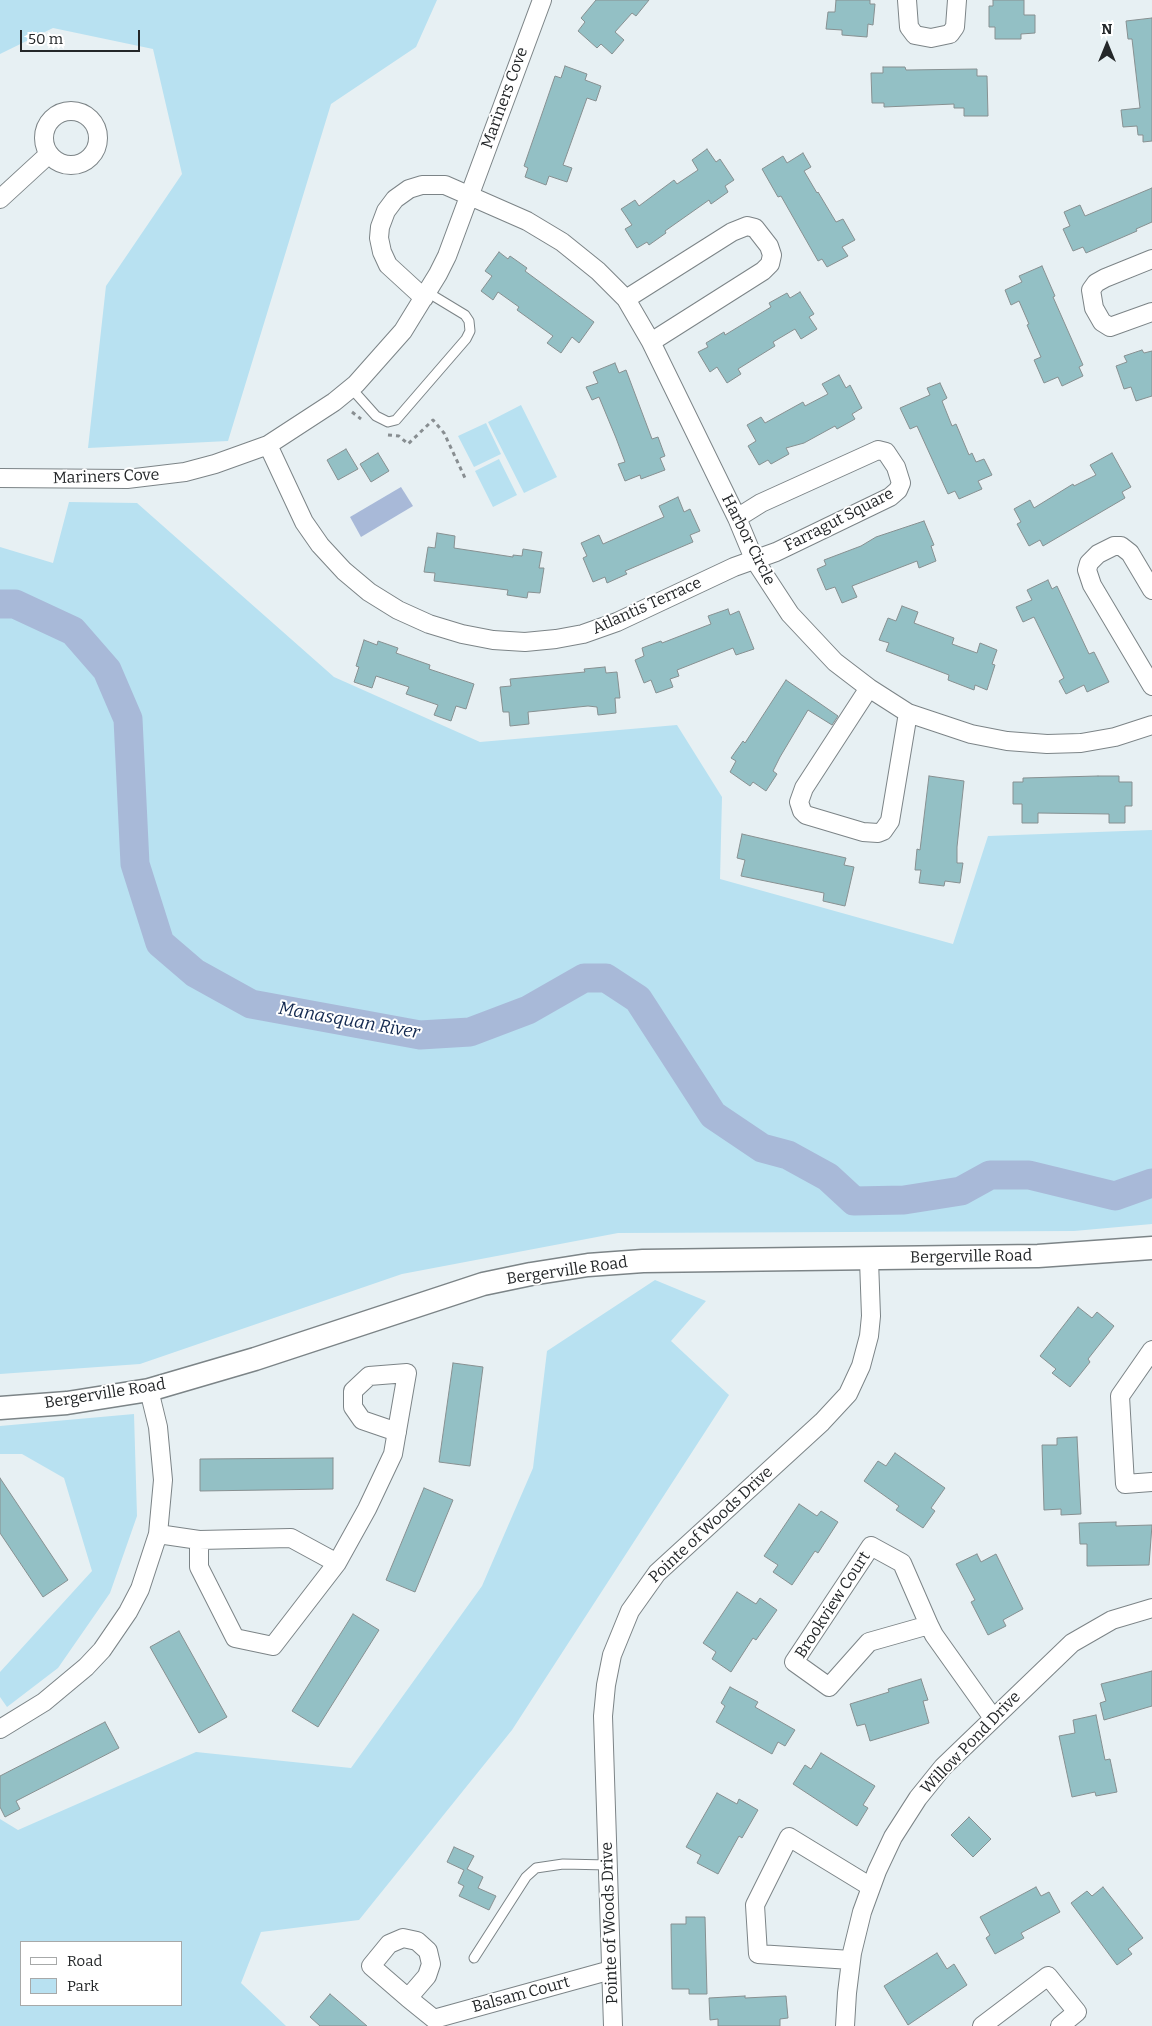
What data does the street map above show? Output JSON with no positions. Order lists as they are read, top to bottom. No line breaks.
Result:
{"streets":{"street":["Mariners Cove","Farragut Square","Harbor Circle","Atlantis Terrace","Bergerville Road","Pointe of Woods Drive","Brookview Court","Willow Pond Drive","Balsam Court"]},"crossings":[["Mariners Cove","Atlantis Terrace"],["Farragut Square","Harbor Circle"],["Farragut Square","Atlantis Terrace"],["Harbor Circle","Atlantis Terrace"],["Bergerville Road","Pointe of Woods Drive"],["Pointe of Woods Drive","Balsam Court"],["Brookview Court","Willow Pond Drive"]],"water":["Manasquan River"],"legend":["Road","Park"],"scale_bar":"50 m","north":"top"}
